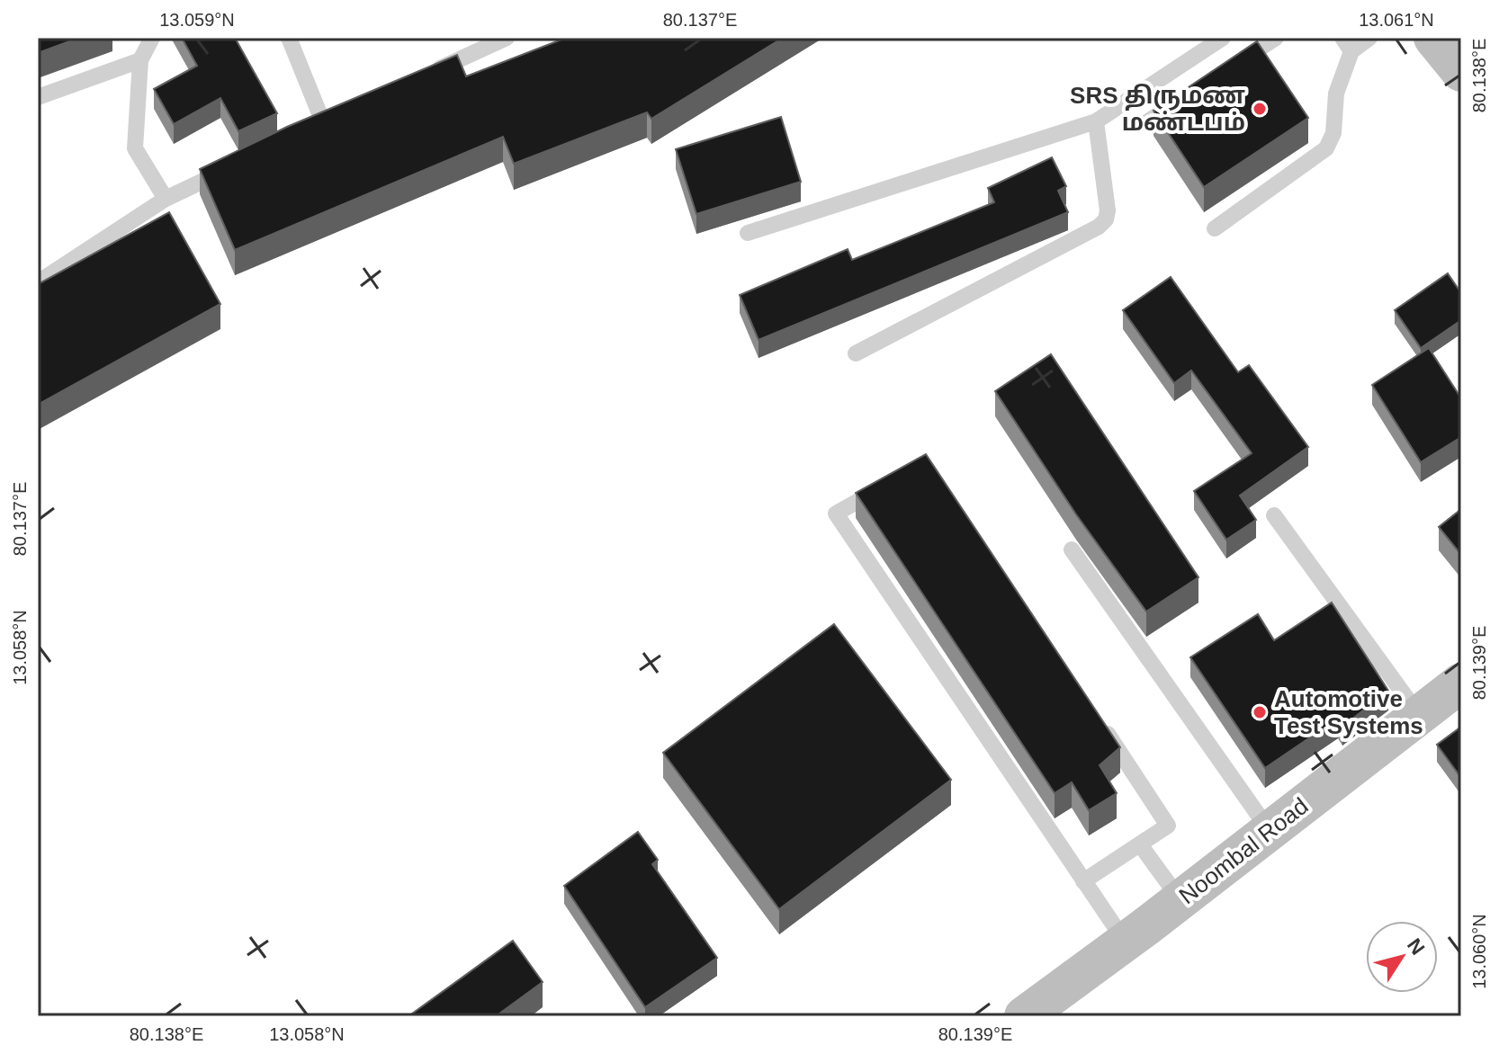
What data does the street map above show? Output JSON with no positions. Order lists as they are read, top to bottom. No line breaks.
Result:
{"streets":{"street":["Noombal Road"]},"places":["SRS திருமண மண்டபம்","Automotive Test Systems"],"north":"top right","coordinates":["13.059°N","80.137°E","13.061°N","80.138°E","13.058°N","80.139°E","13.060°N"]}
